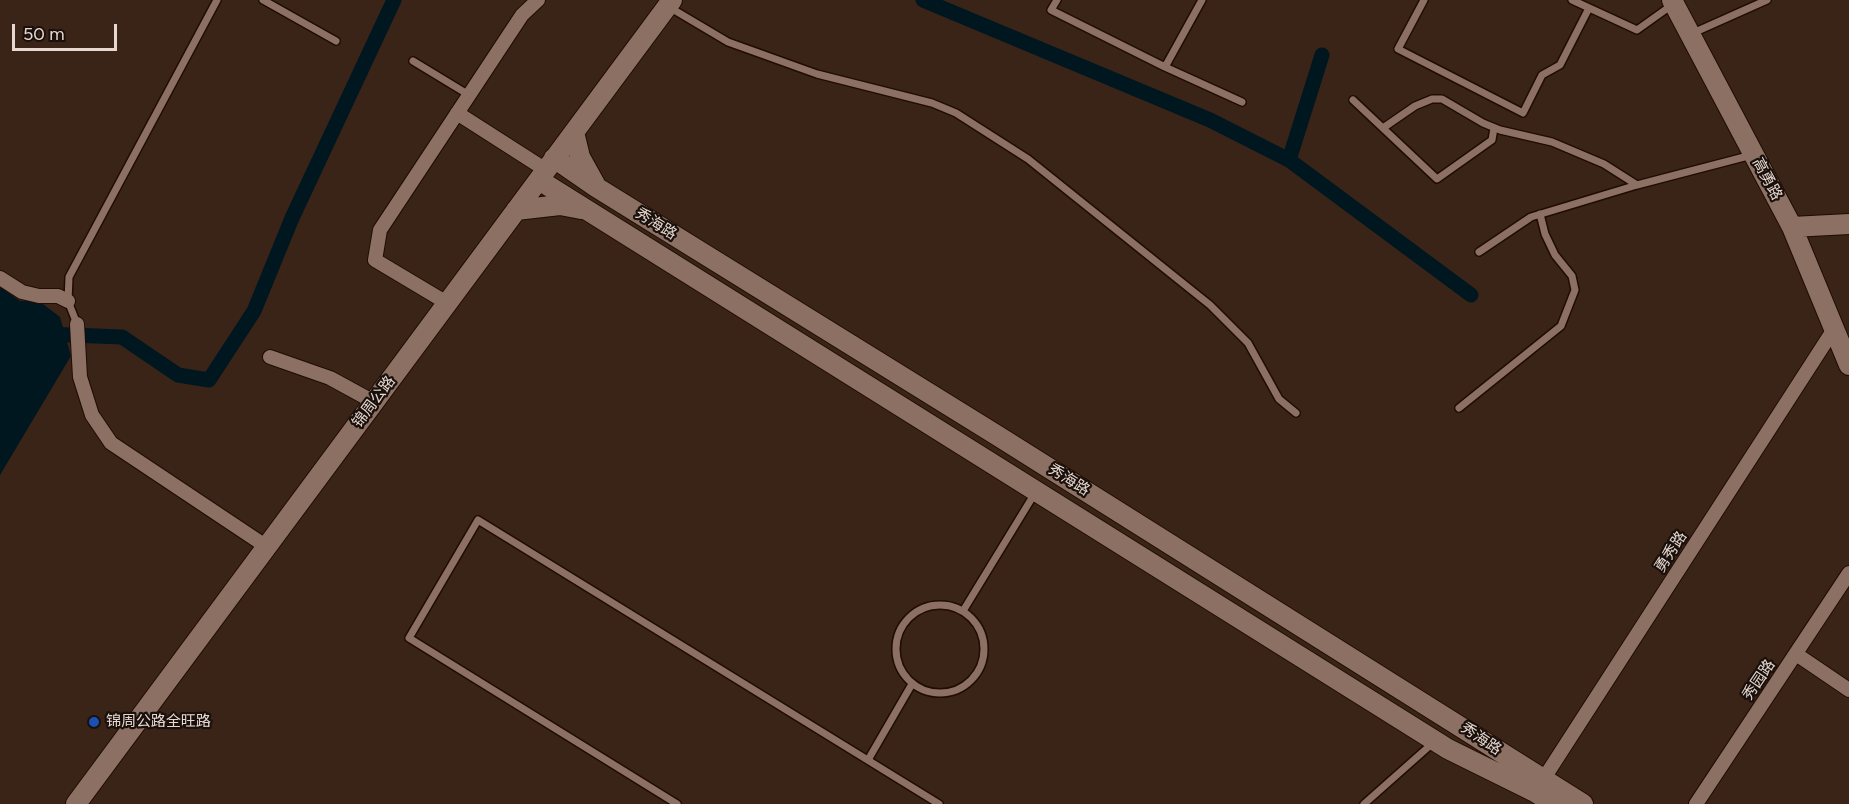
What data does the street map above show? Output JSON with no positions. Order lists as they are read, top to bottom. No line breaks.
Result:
{"streets":{"main road":["高勇路","秀海路","锦周公路"],"street":["勇秀路","秀园路"]},"crossings":[["高勇路","勇秀路"],["秀海路","锦周公路"],["秀海路","勇秀路"]],"places":["锦周公路全旺路"],"scale_bar":"50 m"}
